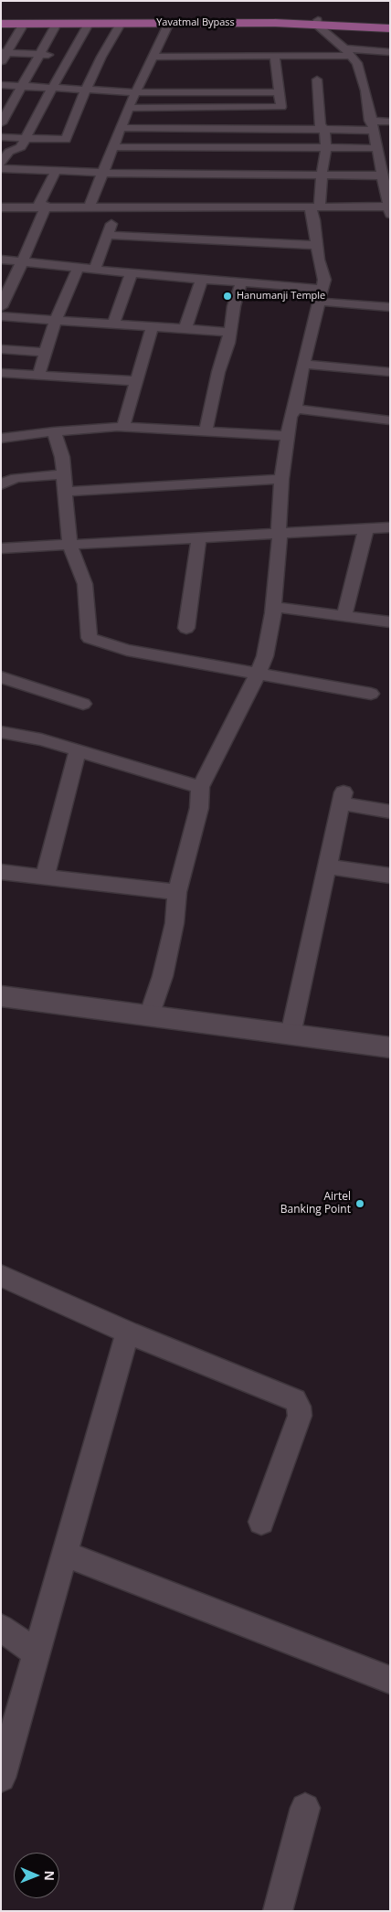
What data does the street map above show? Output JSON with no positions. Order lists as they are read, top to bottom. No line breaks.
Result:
{"streets":{"main road":["Yavatmal Bypass"]},"places":["Hanumanji Temple","Airtel Banking Point"],"north":"right"}
